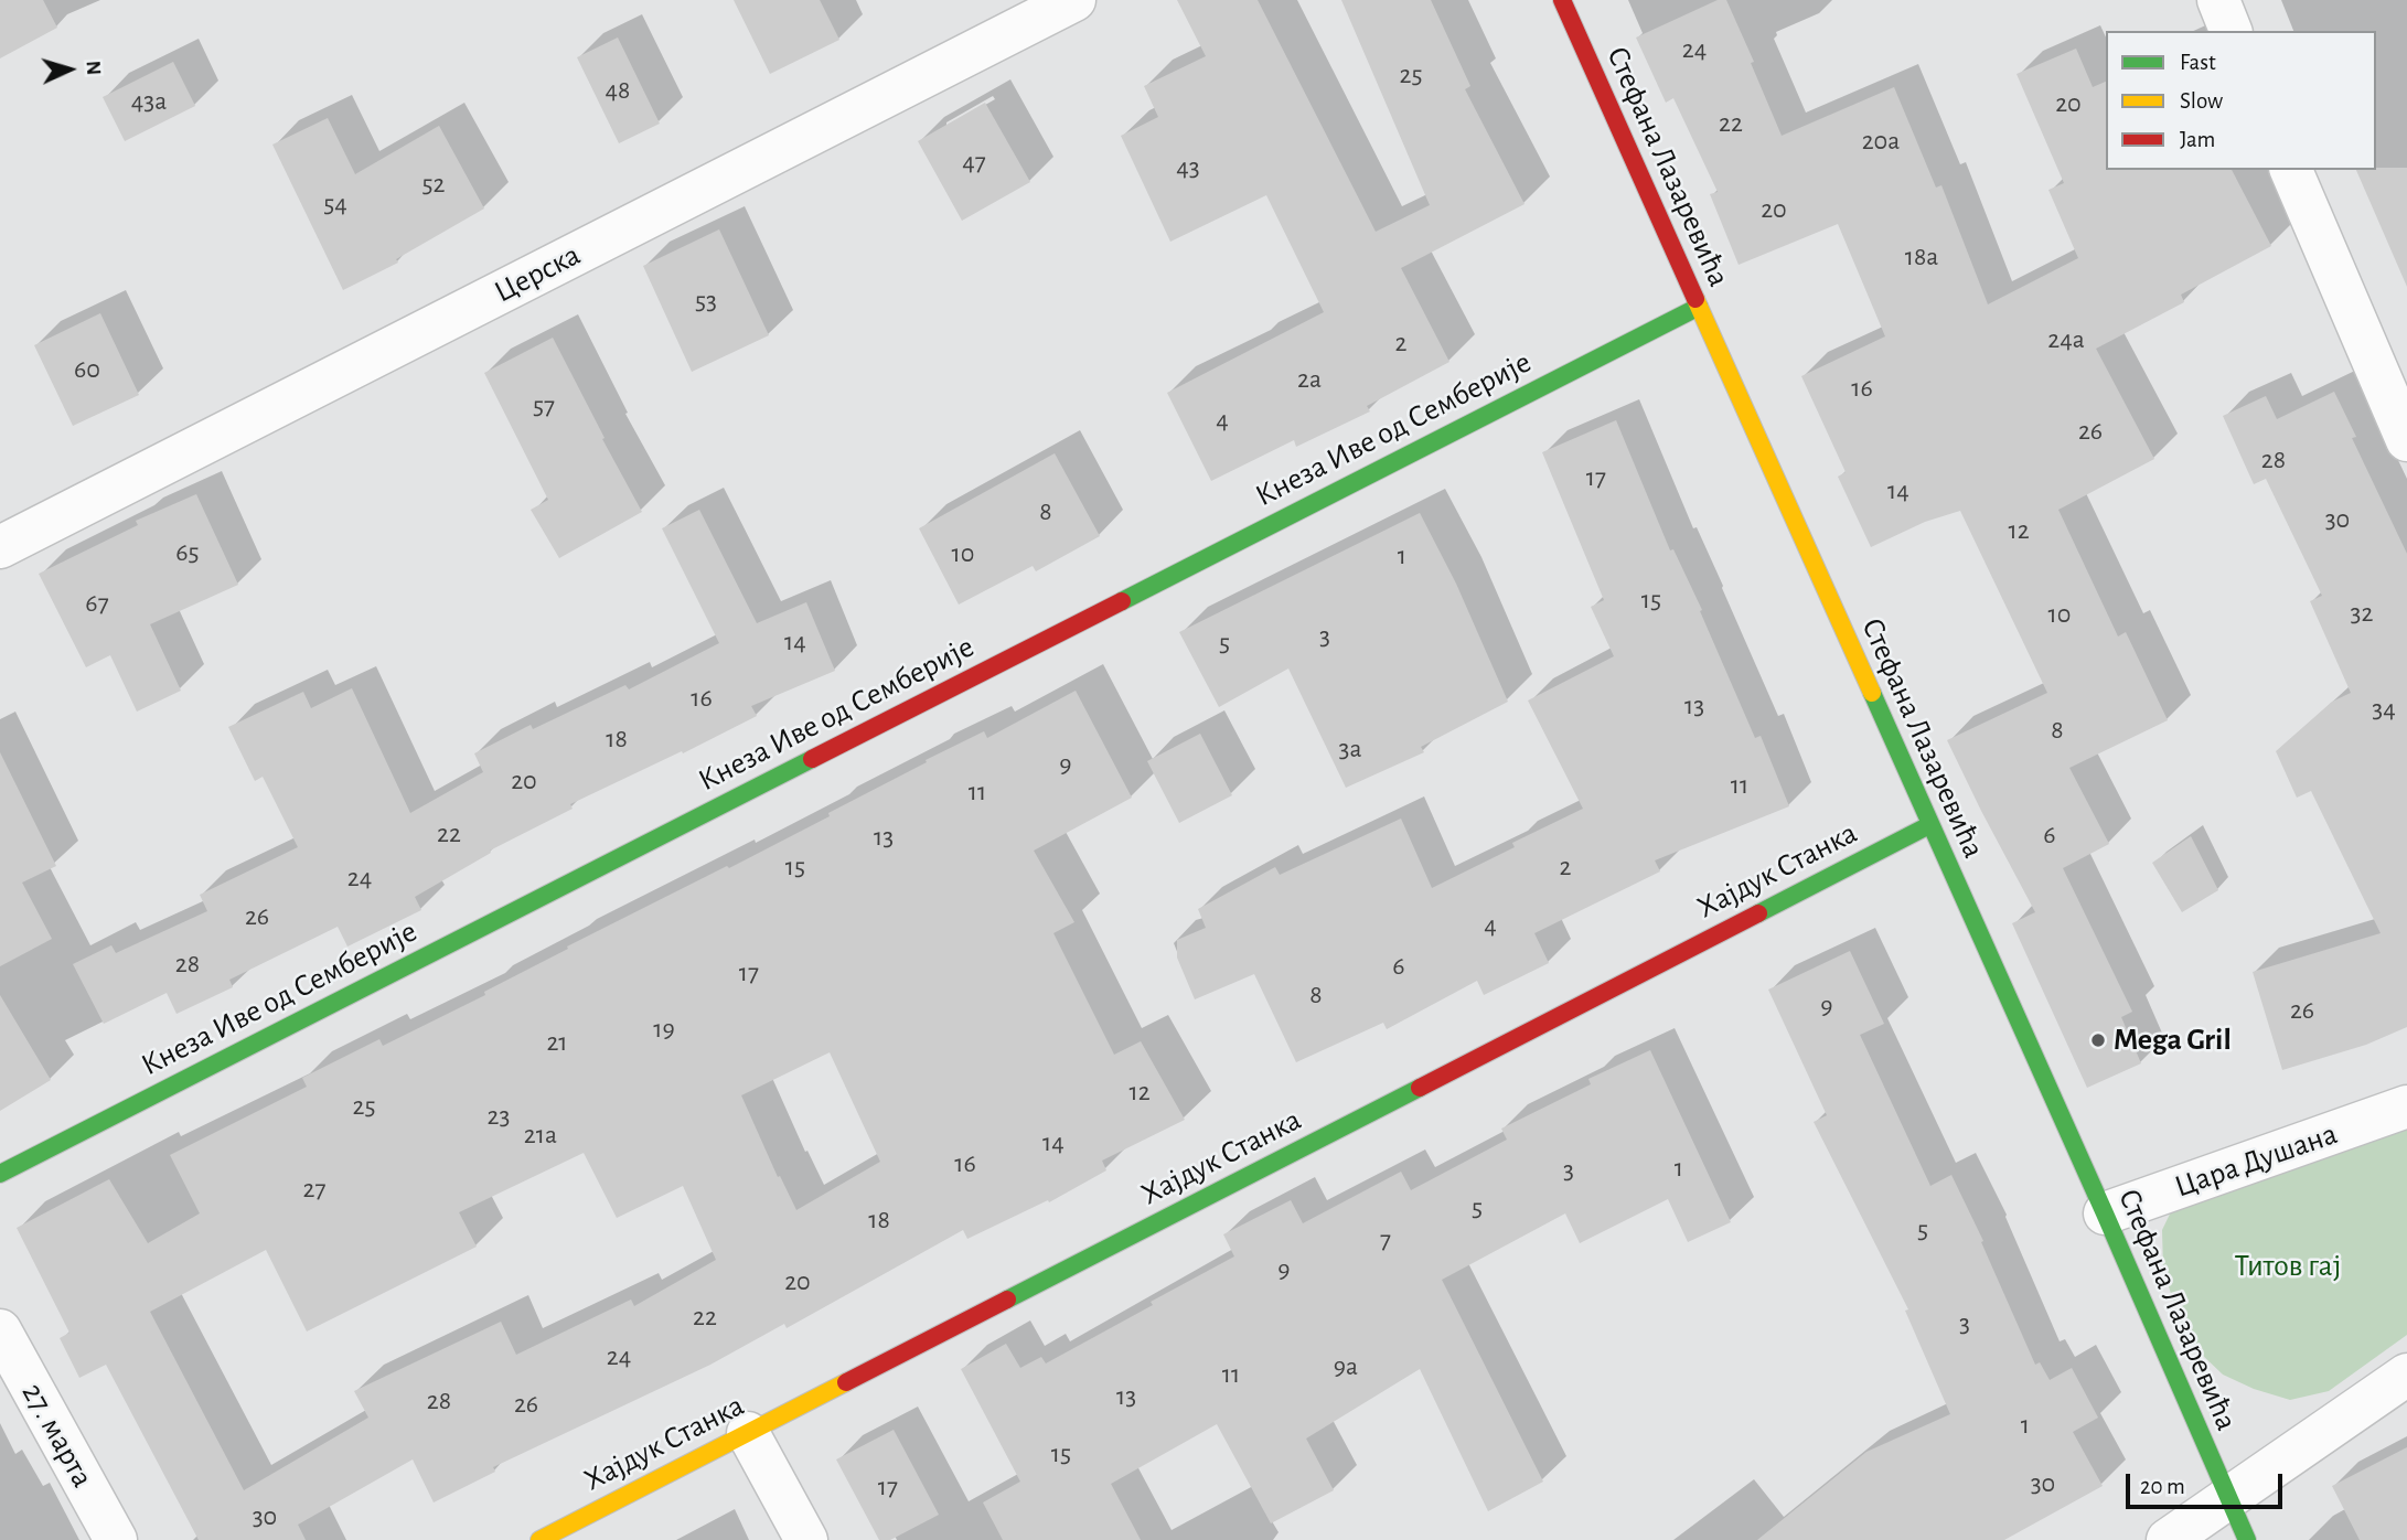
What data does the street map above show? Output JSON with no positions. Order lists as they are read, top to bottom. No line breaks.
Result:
{"streets":{"street":["Стефана Лазаревића","Церска","Кнеза Иве од Семберије","Хајдук Станка","Цара Душана","27. марта"]},"crossings":[["Стефана Лазаревића","Кнеза Иве од Семберије"],["Стефана Лазаревића","Хајдук Станка"],["Стефана Лазаревића","Цара Душана"]],"parks":["Титов гај"],"places":["Mega Gril"],"house_numbers":["24","25","48","43a","20","22","20a","47","43","52","54","20","18a","53","24a","2","60","2a","16","57","4","26","28","17","14","8","30","12","65","10","1","15","67","32","10","3","14","5","16","13","34","8","18","3a","9","20","11","11","22","6","13","15","2","24","26","4","28","6","17","8","9","26","19","21","12","25","23","21a","14","16","1","3","27","5","18","5","7","9","20","22","3","24","9a","11","13","28","26","1","15","30","17","30"],"legend":["Fast","Slow","Jam"],"scale_bar":"20 m","north":"right"}
